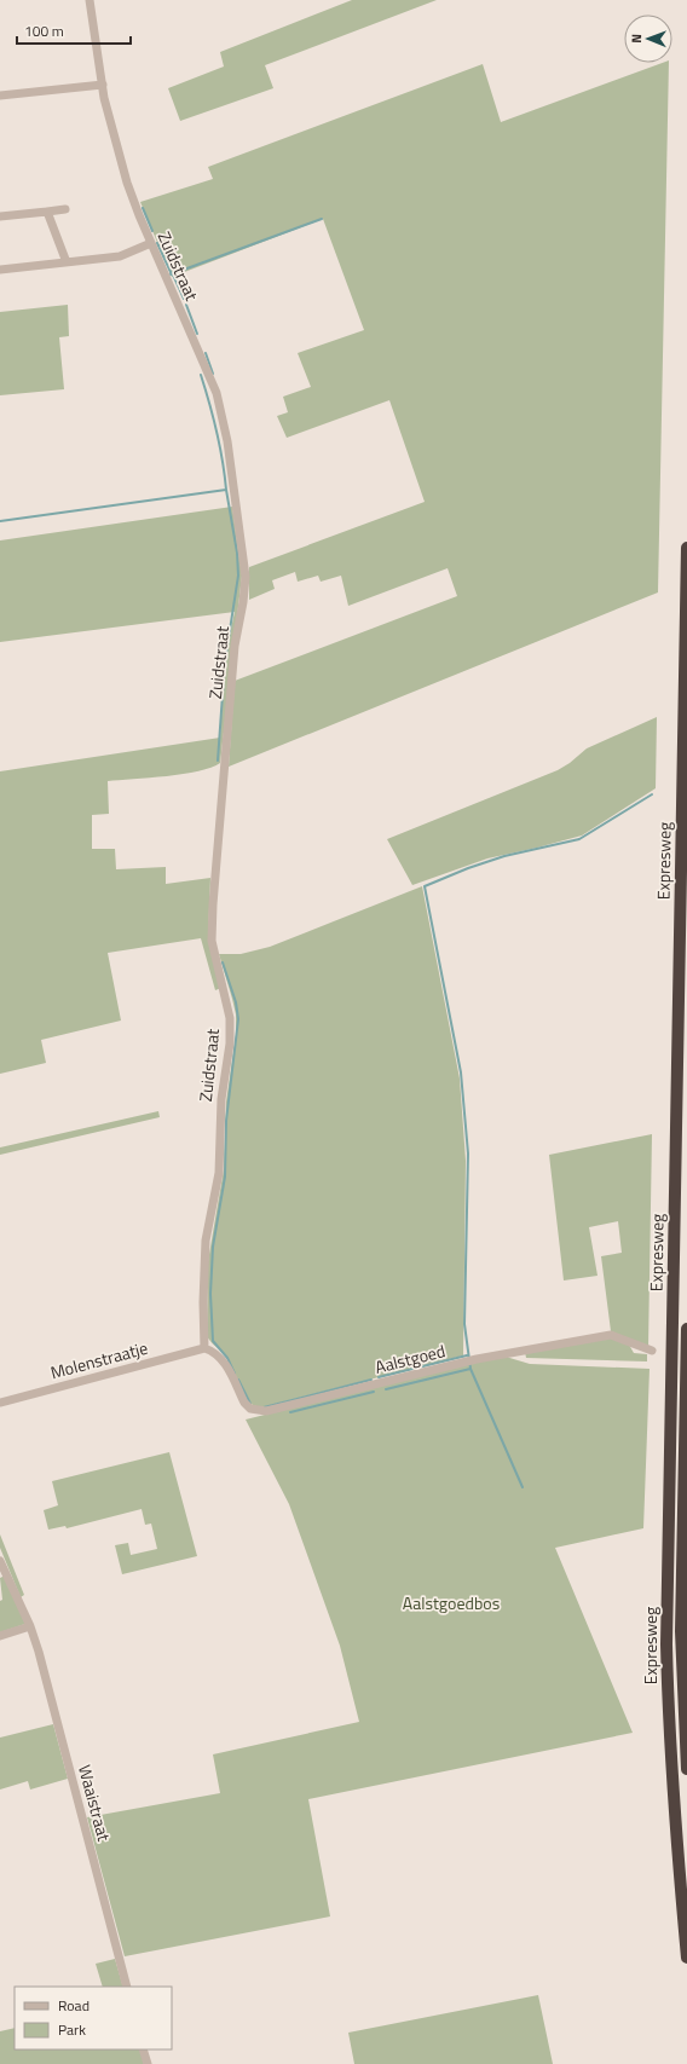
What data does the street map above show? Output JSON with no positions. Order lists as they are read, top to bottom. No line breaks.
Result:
{"streets":{"highway":["Expresweg"],"street":["Zuidstraat","Aalstgoed","Molenstraatje","Waaistraat"]},"crossings":[["Zuidstraat","Aalstgoed"],["Zuidstraat","Molenstraatje"],["Aalstgoed","Molenstraatje"]],"parks":["Aalstgoedbos"],"legend":["Road","Park"],"scale_bar":"100 m","north":"left"}
